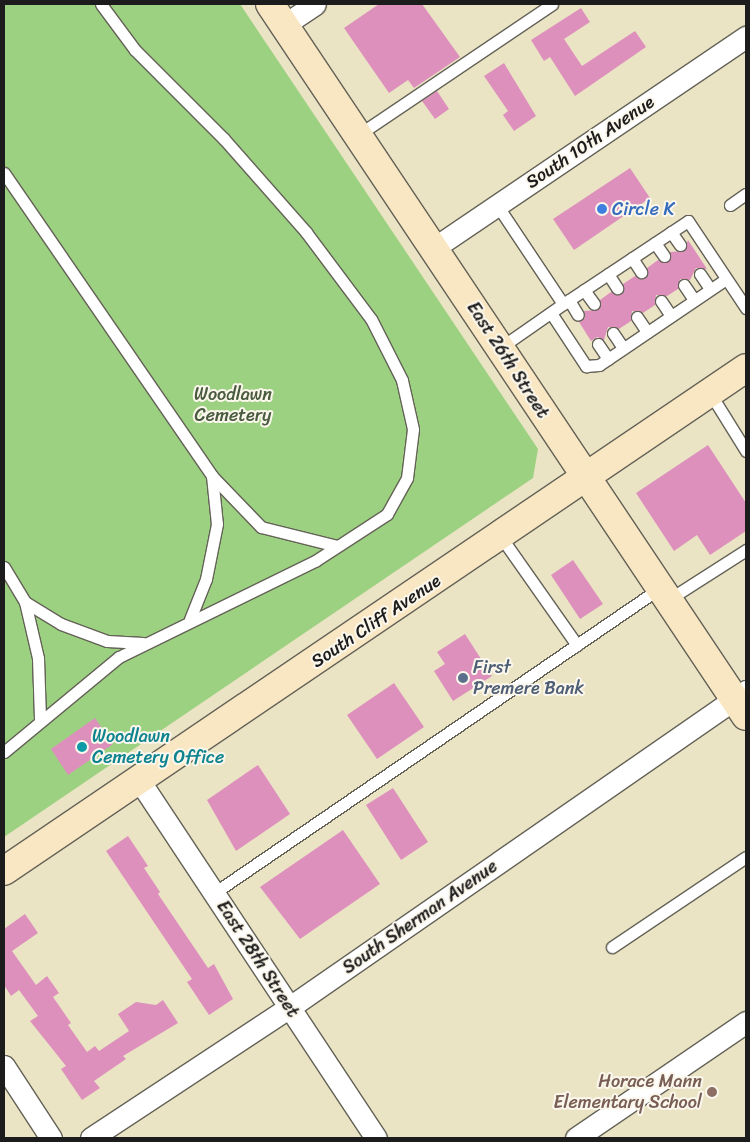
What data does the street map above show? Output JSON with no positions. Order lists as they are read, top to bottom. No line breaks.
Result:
{"streets":{"main road":["East 26th Street","South Cliff Avenue"],"street":["South 10th Avenue","South Sherman Avenue","East 28th Street"]},"crossings":[["South 10th Avenue","East 26th Street"],["East 26th Street","South Cliff Avenue"],["East 26th Street","South Sherman Avenue"],["South Cliff Avenue","East 28th Street"],["South Sherman Avenue","East 28th Street"]],"parks":["Woodlawn Cemetery"],"places":["Circle K","First Premere Bank","Woodlawn Cemetery Office","Horace Mann Elementary School"]}
